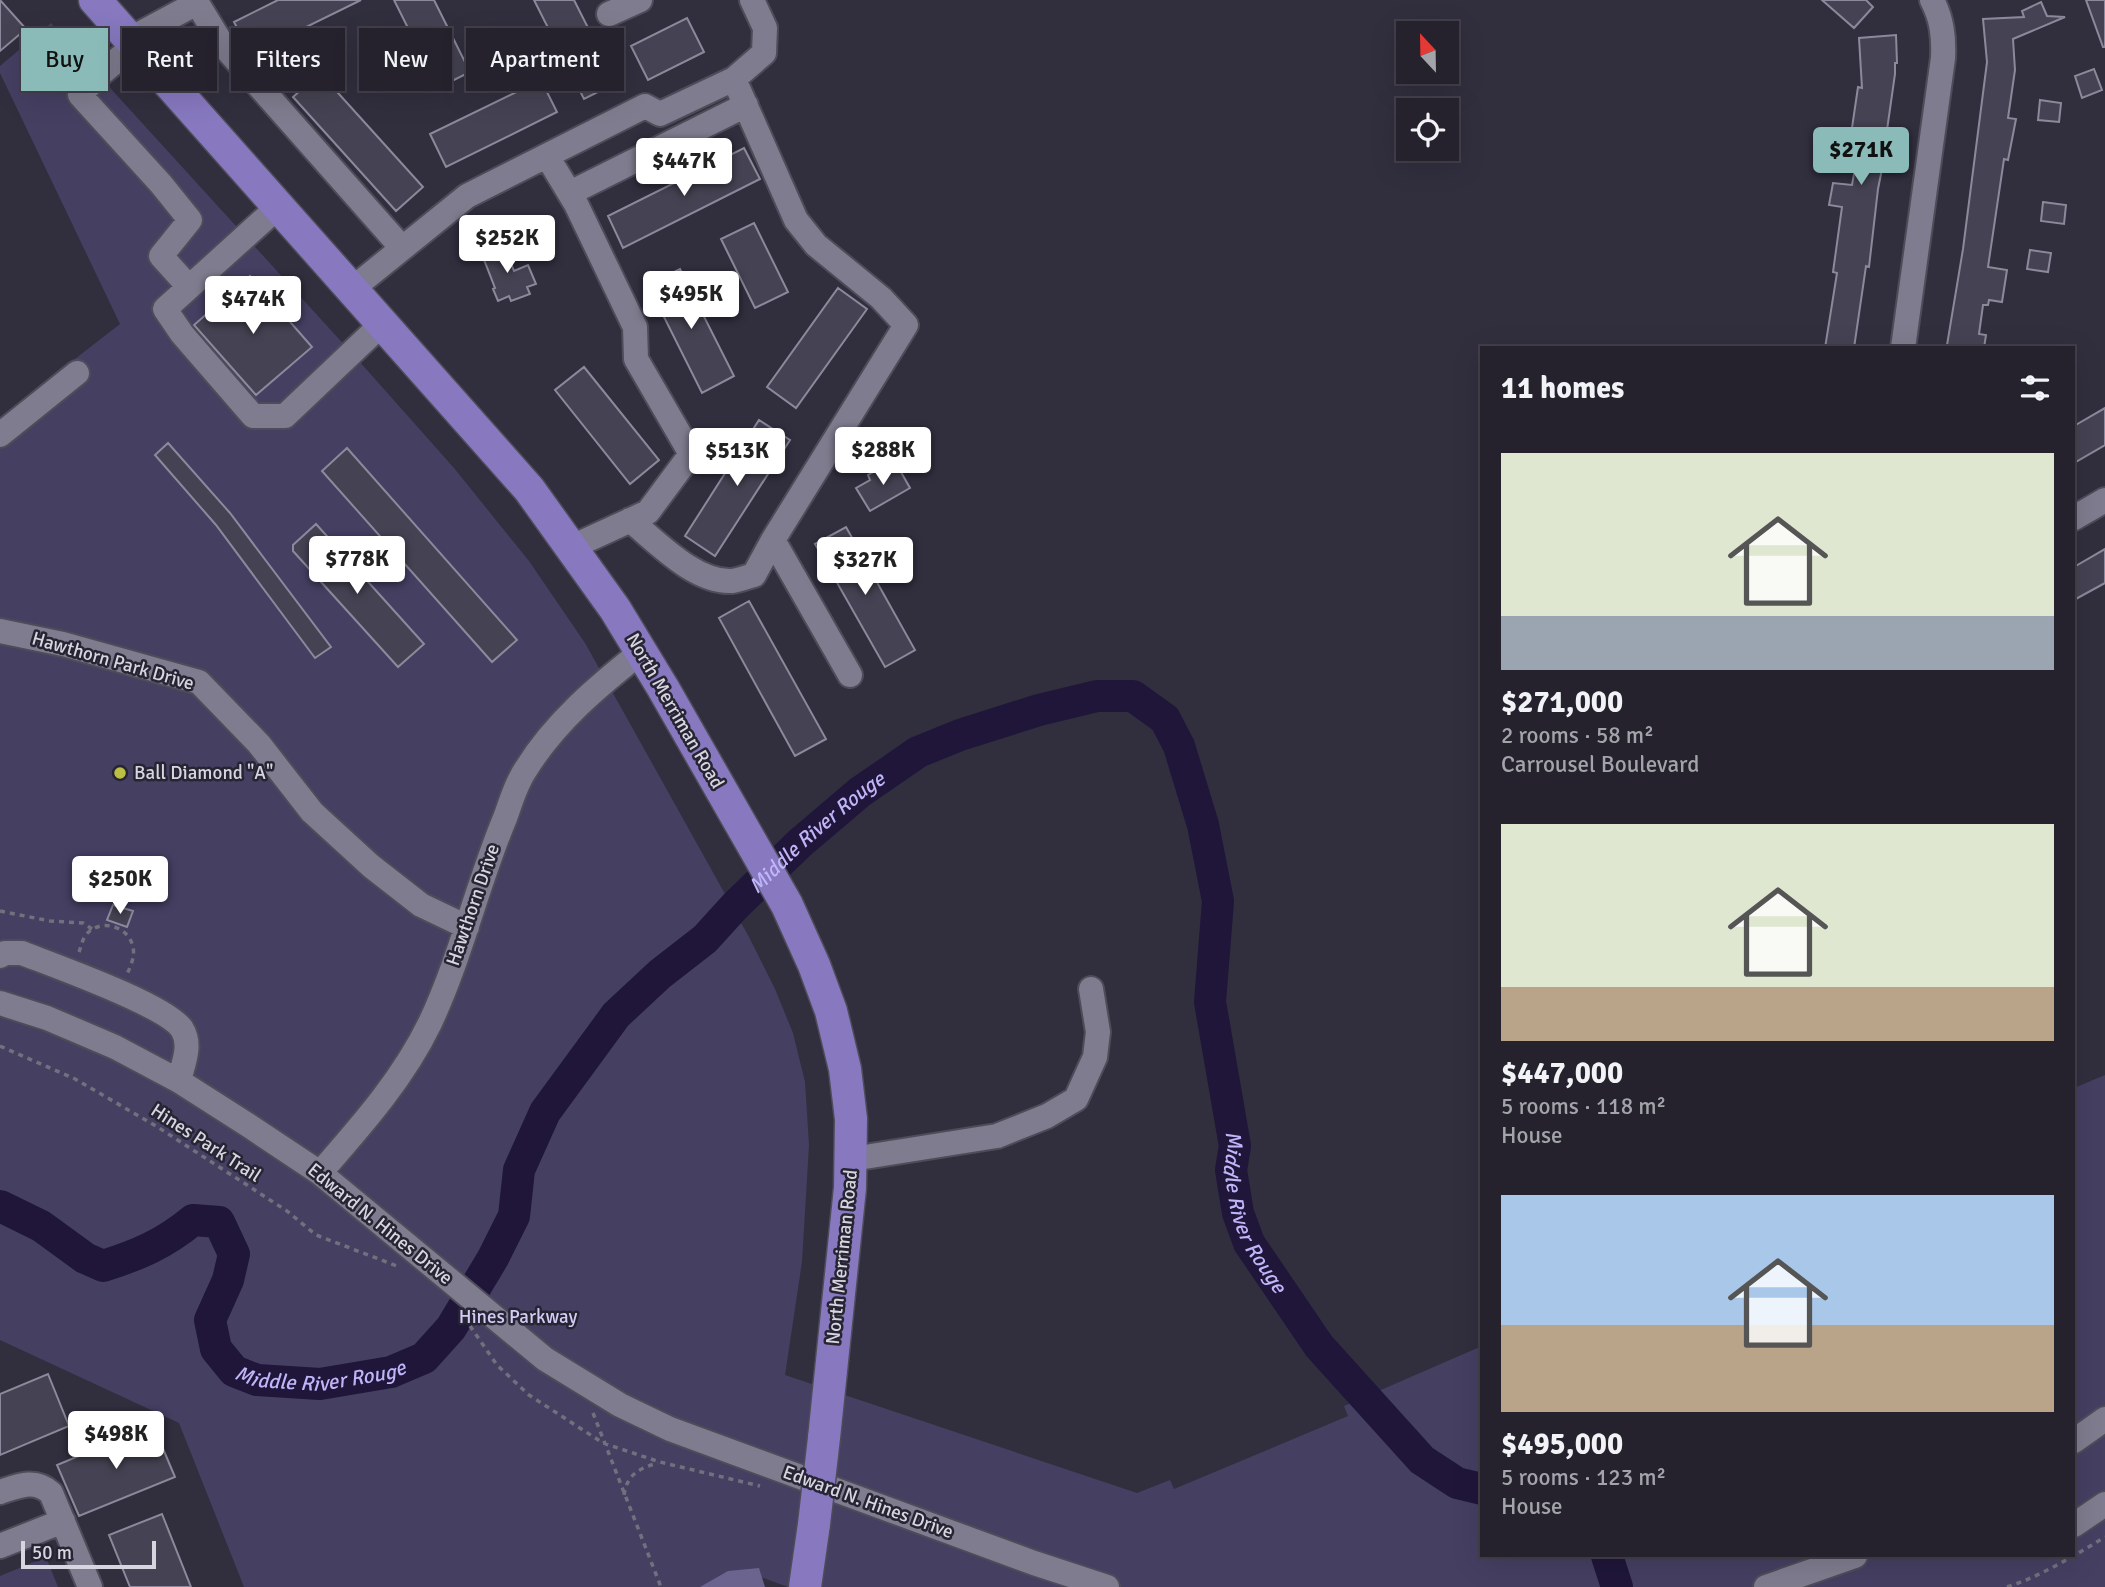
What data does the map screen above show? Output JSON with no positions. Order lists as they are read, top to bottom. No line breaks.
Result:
{"streets":{"main road":["North Merriman Road"],"street":["Hawthorn Park Drive","Hawthorn Drive","Edward N. Hines Drive"],"path":["Hines Park Trail"]},"crossings":[["Hawthorn Park Drive","Hawthorn Drive"],["North Merriman Road","Hawthorn Drive"],["Hawthorn Drive","Edward N. Hines Drive"],["Hines Park Trail","Edward N. Hines Drive"]],"water":["Middle River Rouge"],"parks":["Hines Parkway"],"places":["Ball Diamond \"A\""],"scale_bar":"50 m","north":"top","page":{"chip":["Buy","Rent","Filters","New","Apartment"],"price":["$271K","$447K","$252K","$495K","$474K","$288K","$513K","$778K","$327K","$250K","$498K"],"heading":"11 homes","list":[{"name":"$271,000","note":"2 rooms · 58 m² · Carrousel Boulevard"},{"name":"$447,000","note":"5 rooms · 118 m² · House"},{"name":"$495,000","note":"5 rooms · 123 m² · House"}],"scale":"50 m"}}
